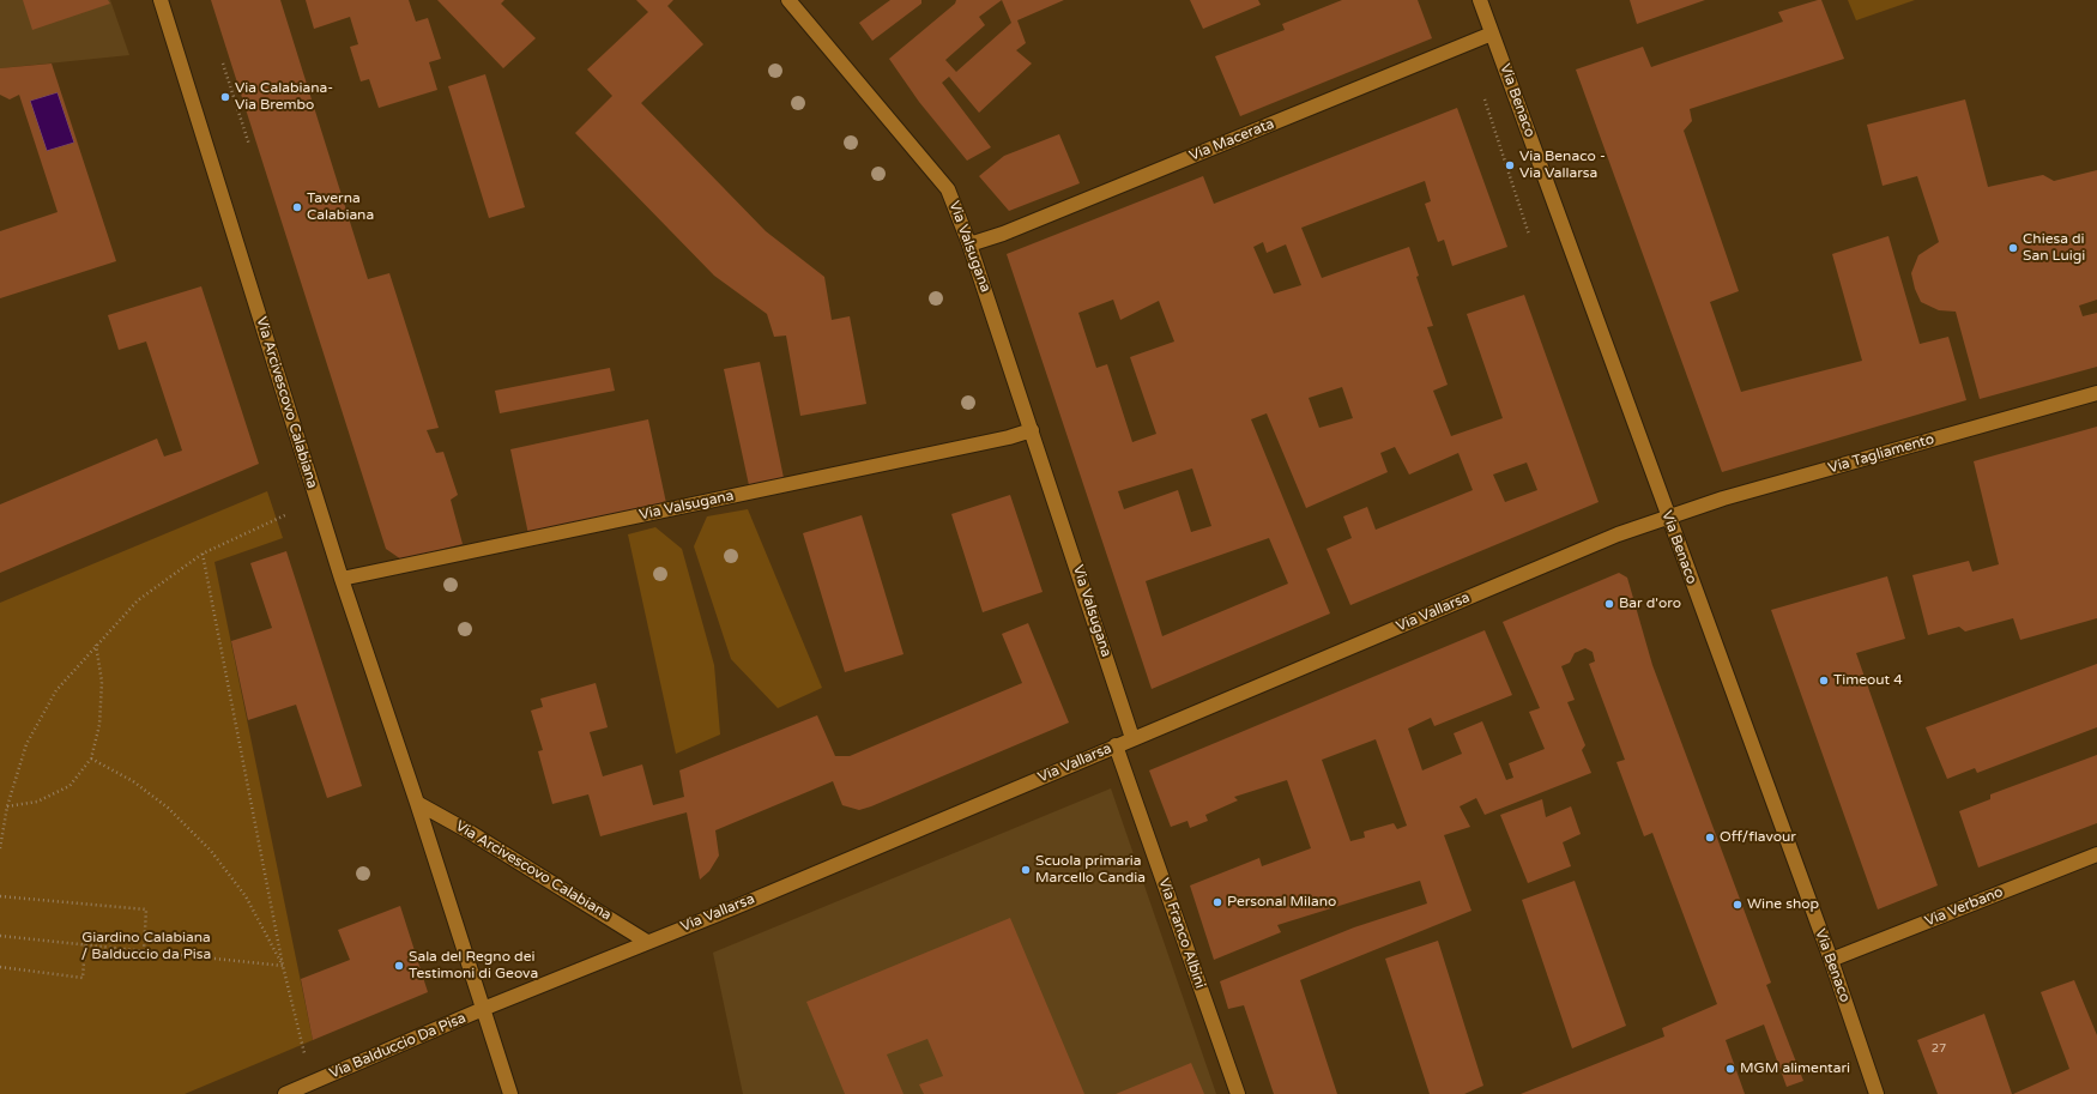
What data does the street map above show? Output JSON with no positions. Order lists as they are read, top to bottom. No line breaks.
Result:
{"streets":{"street":["Via Benaco","Via Macerata","Via Valsugana","Via Arcivescovo Calabiana","Via Tagliamento","Via Vallarsa","Via Verbano","Via Franco Albini","Via Balduccio Da Pisa"]},"crossings":[["Via Benaco","Via Macerata"],["Via Benaco","Via Tagliamento"],["Via Benaco","Via Vallarsa"],["Via Benaco","Via Verbano"],["Via Macerata","Via Valsugana"],["Via Valsugana","Via Arcivescovo Calabiana"],["Via Valsugana","Via Vallarsa"],["Via Arcivescovo Calabiana","Via Vallarsa"],["Via Arcivescovo Calabiana","Via Balduccio Da Pisa"],["Via Tagliamento","Via Vallarsa"],["Via Vallarsa","Via Franco Albini"],["Via Vallarsa","Via Balduccio Da Pisa"]],"parks":["Giardino Calabiana / Balduccio da Pisa"],"places":["Via Calabiana- Via Brembo","Via Benaco - Via Vallarsa","Taverna Calabiana","Chiesa di San Luigi","Bar d'oro","Timeout 4","Off/flavour","Scuola primaria Marcello Candia","Personal Milano","Wine shop","Sala del Regno dei Testimoni di Geova","MGM alimentari"],"house_numbers":["27"]}
